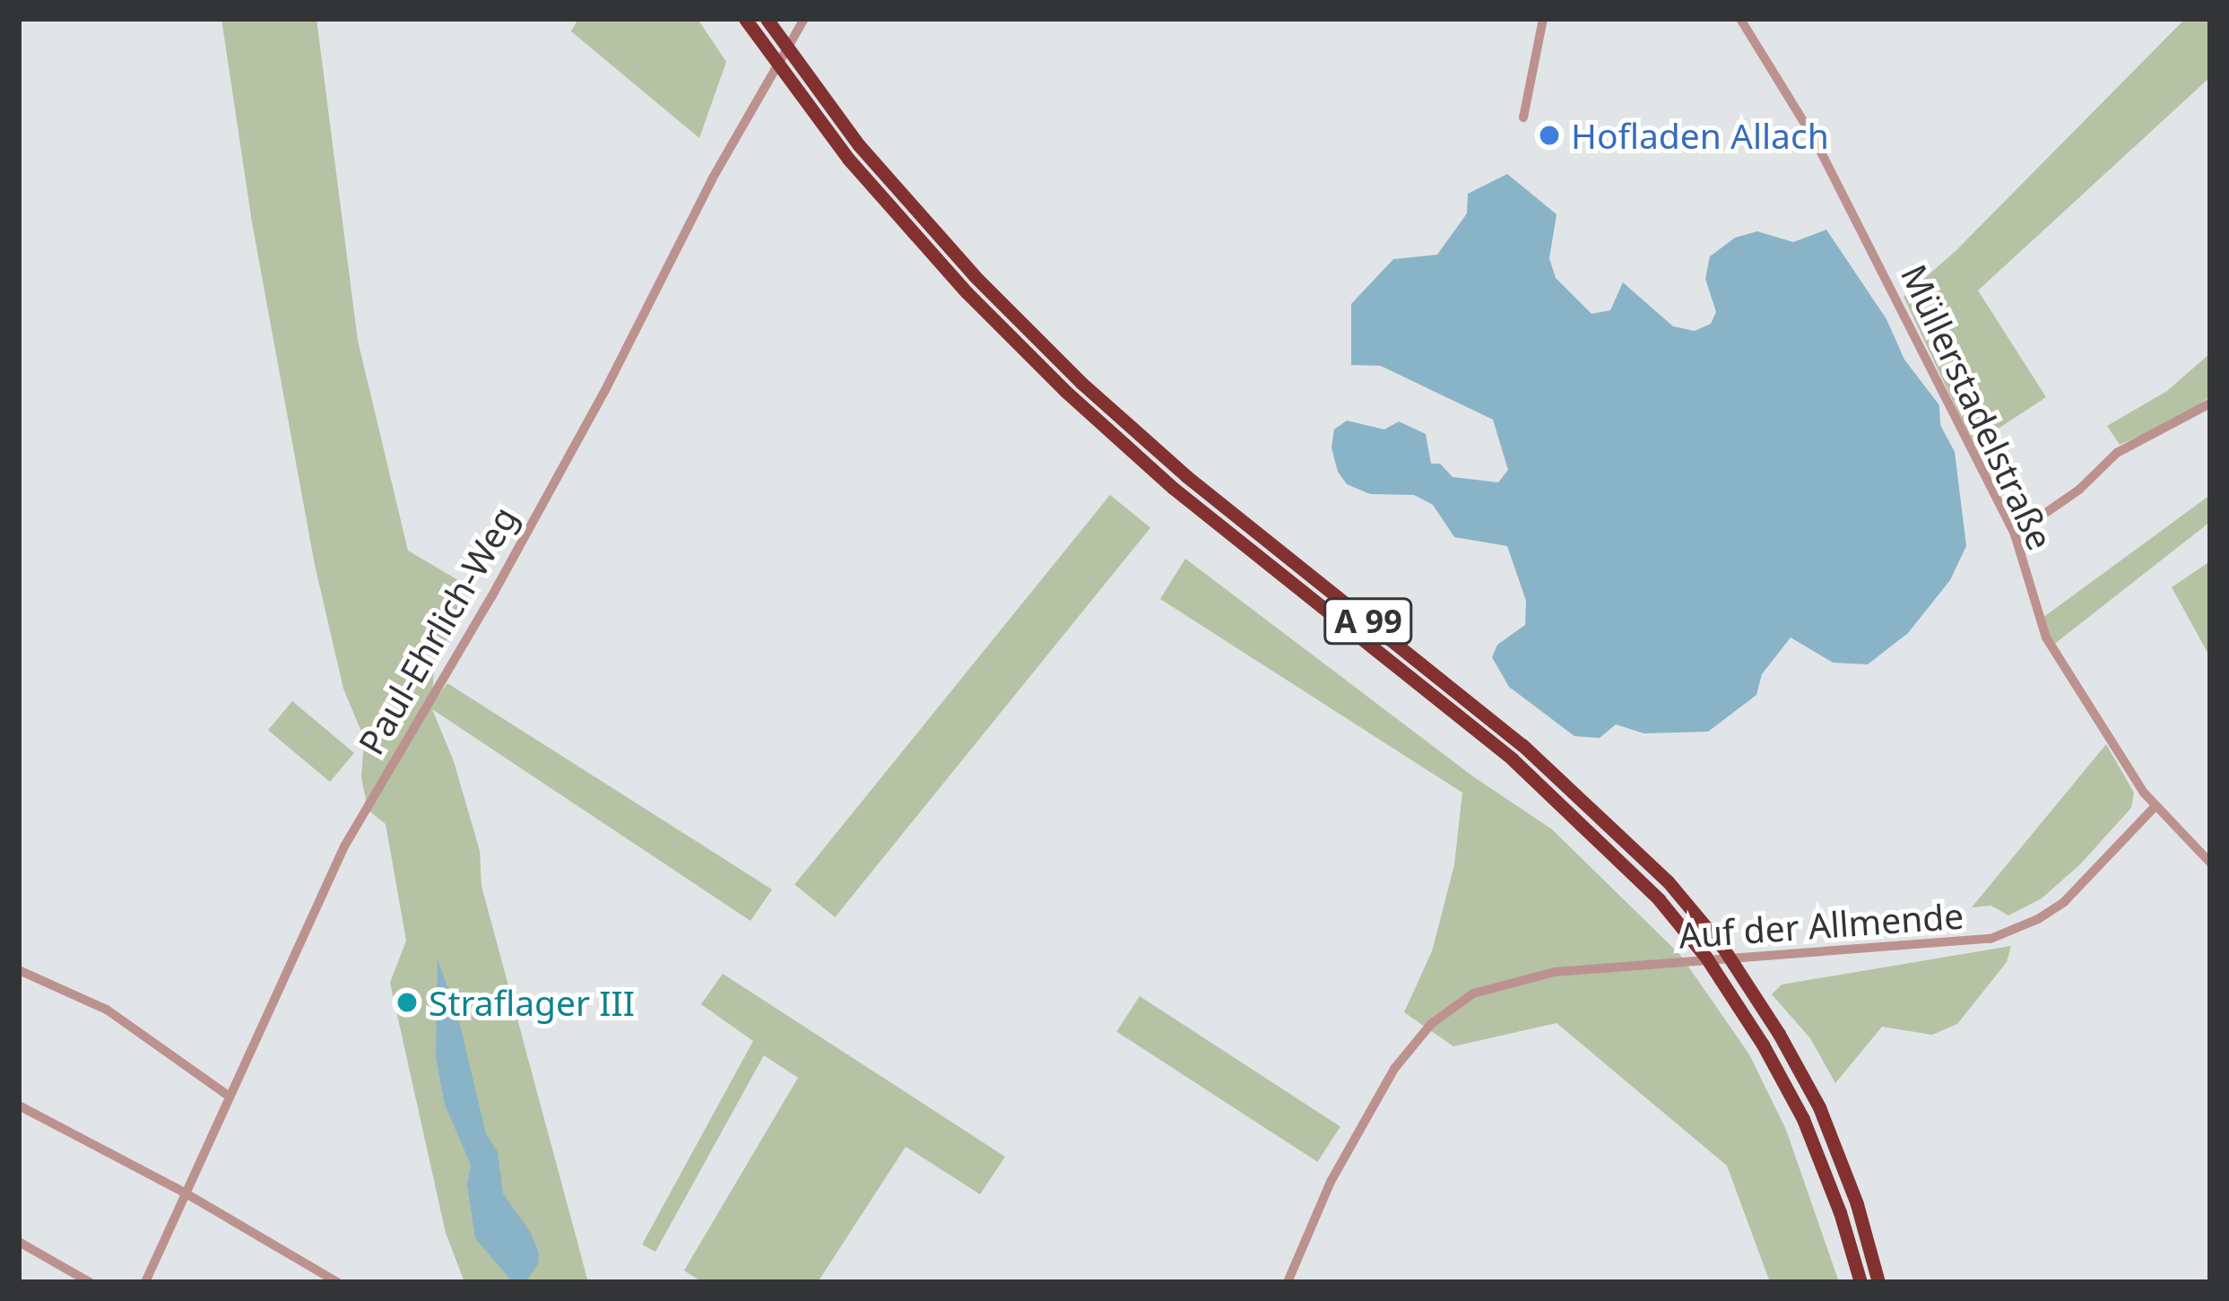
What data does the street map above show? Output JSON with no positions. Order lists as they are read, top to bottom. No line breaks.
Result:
{"streets":{"highway":["A 99"],"street":["Müllerstadelstraße","Paul-Ehrlich-Weg","Auf der Allmende"]},"crossings":[["Müllerstadelstraße","Auf der Allmende"]],"places":["Hofladen Allach","Straflager III"]}
